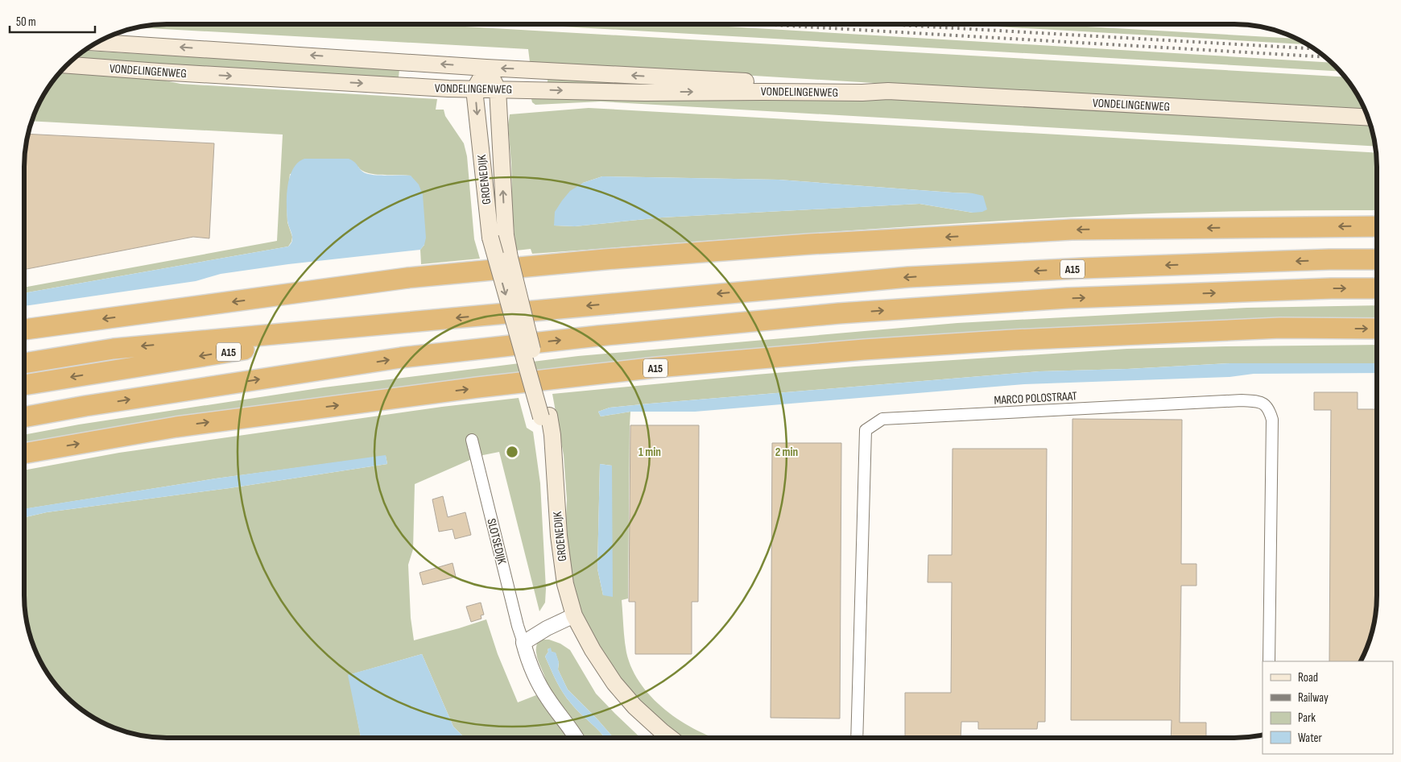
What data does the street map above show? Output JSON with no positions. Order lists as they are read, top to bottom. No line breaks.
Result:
{"streets":{"highway":["A15"],"main road":["VONDELINGENWEG","GROENEDIJK"],"street":["MARCO POLOSTRAAT","SLOTSEDIJK"]},"crossings":[["VONDELINGENWEG","GROENEDIJK"]],"legend":["Road","Railway","Park","Water"],"scale_bar":"50 m","rings":["1 min","2 min"]}
